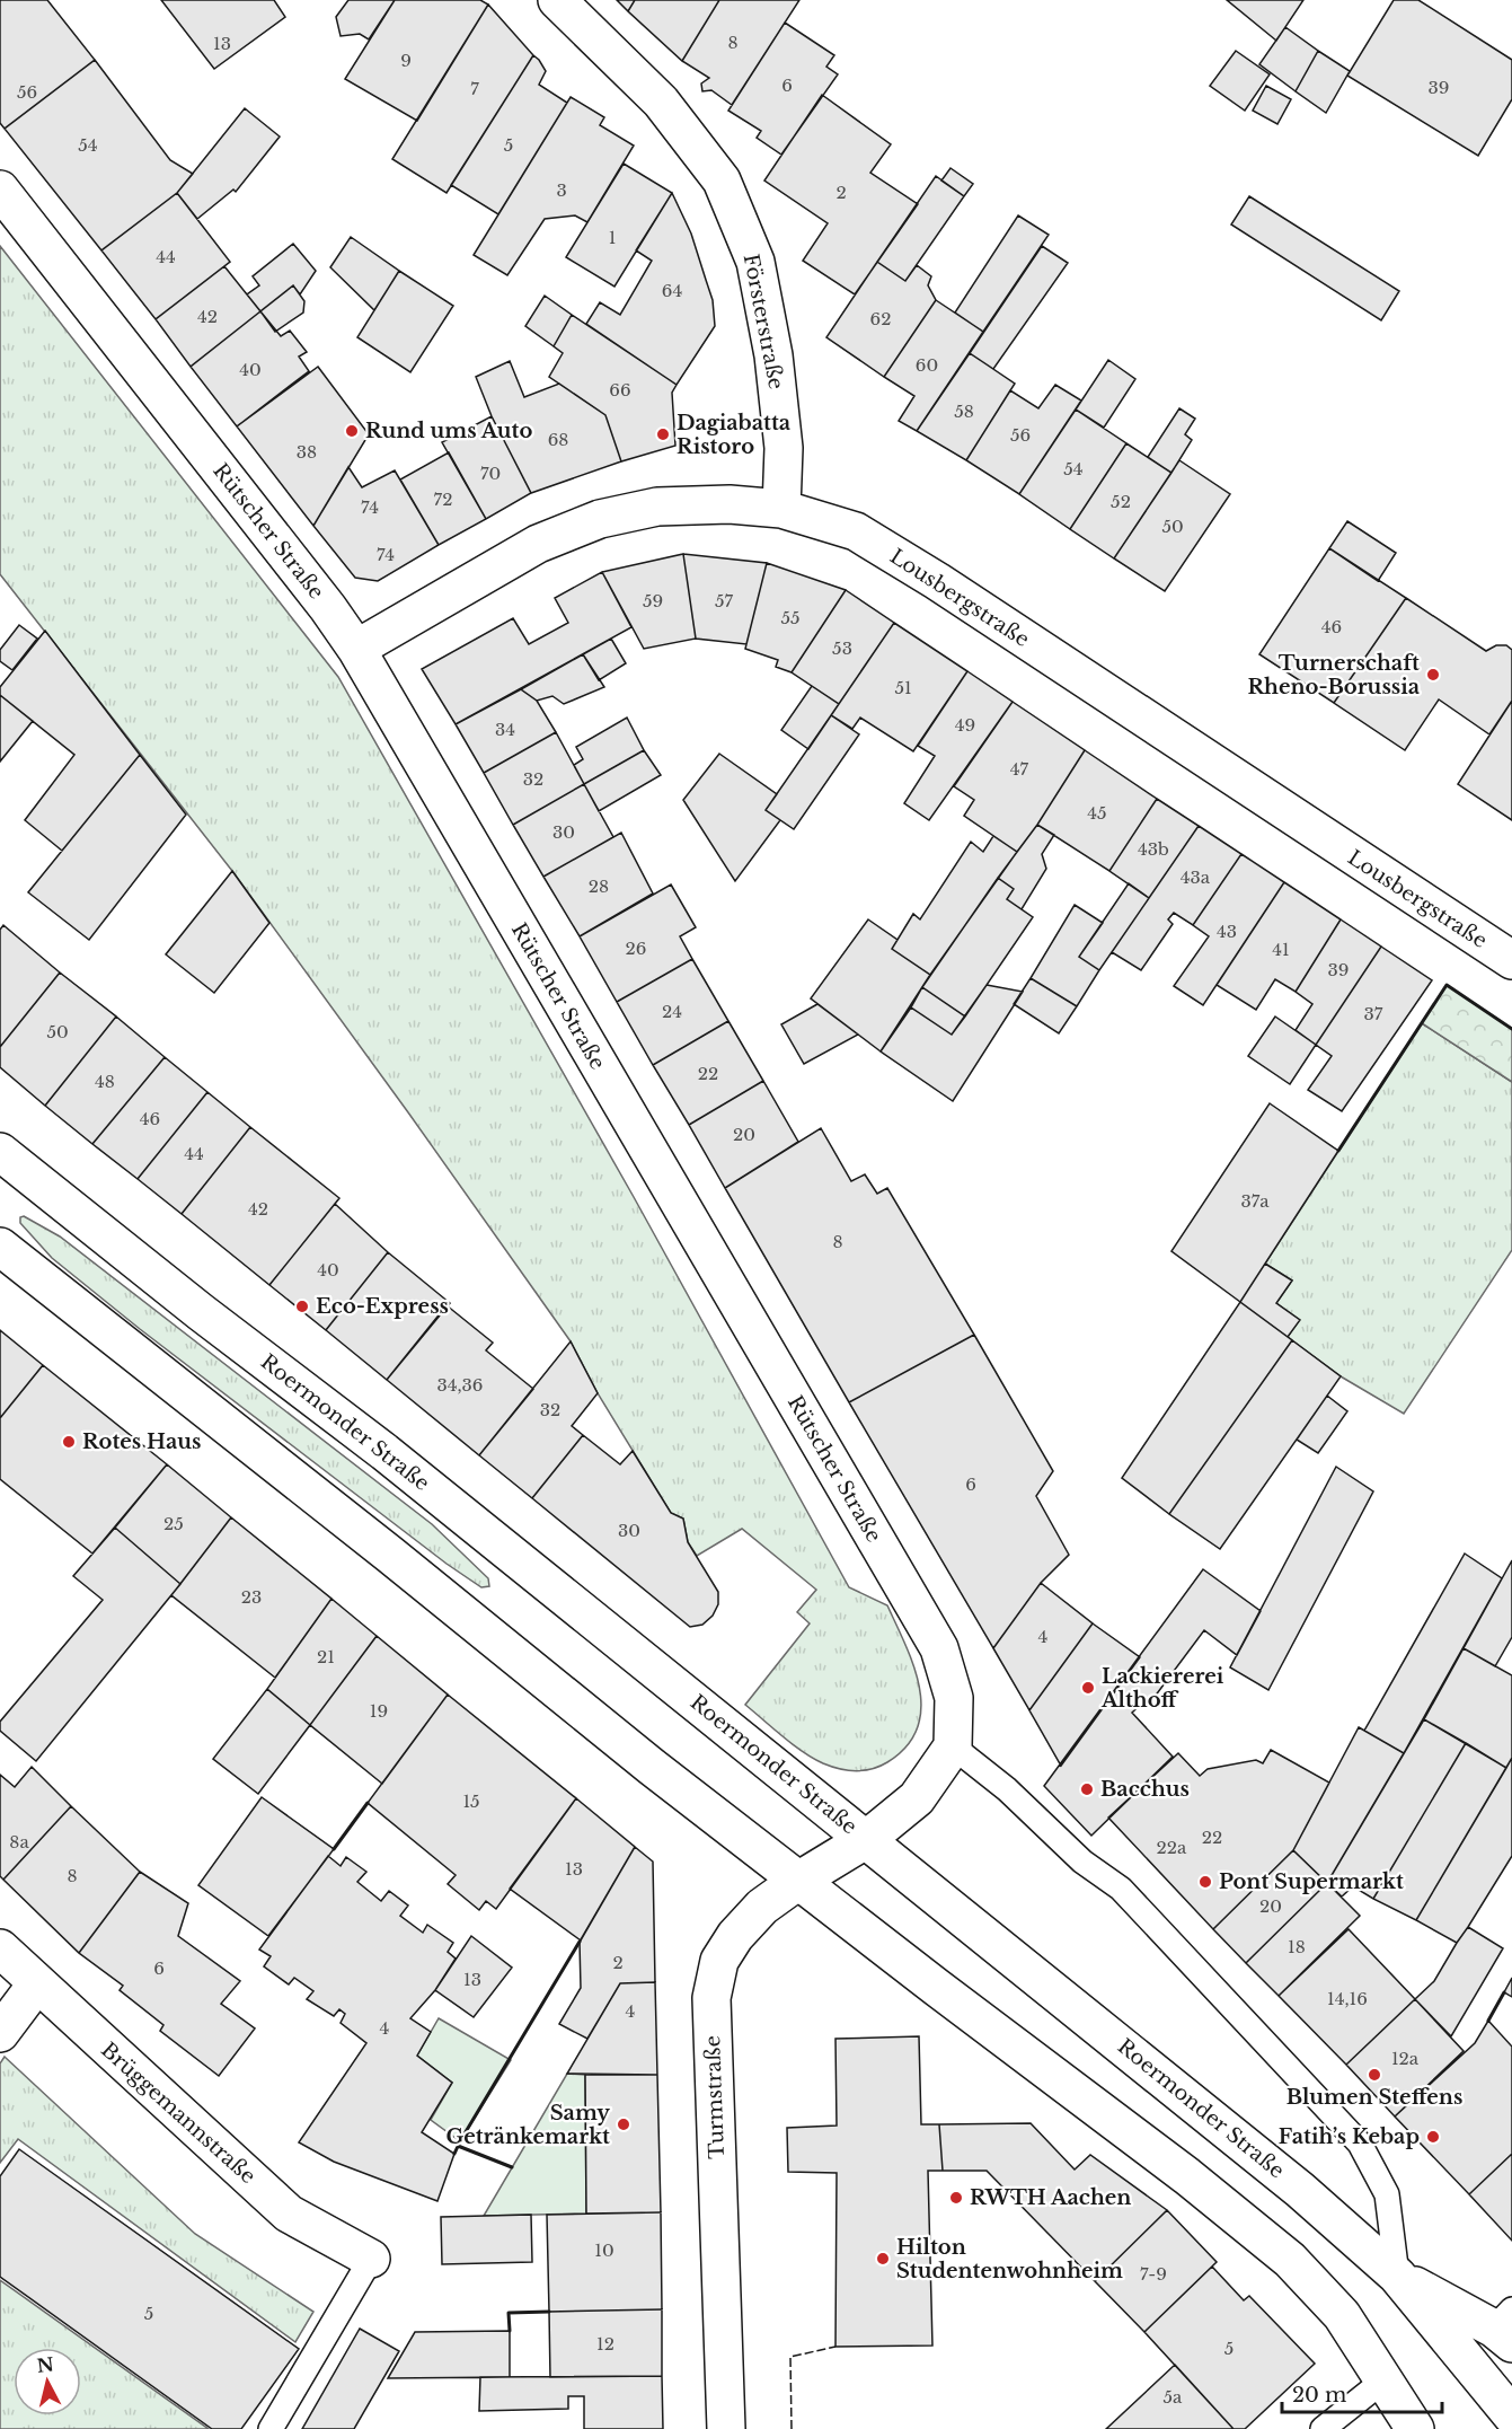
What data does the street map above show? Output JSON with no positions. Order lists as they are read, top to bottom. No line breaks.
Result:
{"streets":{"street":["Försterstraße","Rütscher Straße","Lousbergstraße","Roermonder Straße","Turmstraße","Brüggemannstraße"]},"crossings":[["Försterstraße","Lousbergstraße"],["Rütscher Straße","Lousbergstraße"],["Roermonder Straße","Turmstraße"]],"places":["Rund ums Auto","Dagiabatta Ristoro","Turnerschaft Rheno-Borussia","Eco-Express","Rotes Haus","Lackiererei Althoff","Bacchus","Pont Supermarkt","Blumen Steffens","Samy Getränkemarkt","Fatih’s Kebap","RWTH Aachen","Hilton Studentenwohnheim"],"house_numbers":["8","13","9","6","39","7","56","54","5","3","2","1","44","64","42","62","60","40","66","58","56","68","38","54","70","72","52","74","50","74","59","57","55","46","53","51","49","34","47","32","45","30","43b","43a","28","43","26","41","39","24","37","50","22","48","46","20","44","37a","42","8","40","34,36","32","6","25","30","23","4","21","19","15","22","8a","22a","13","8","20","18","2","6","13","14,16","4","4","12a","10","7-9","5","12","5","5a"],"scale_bar":"20 m","north":"top"}
